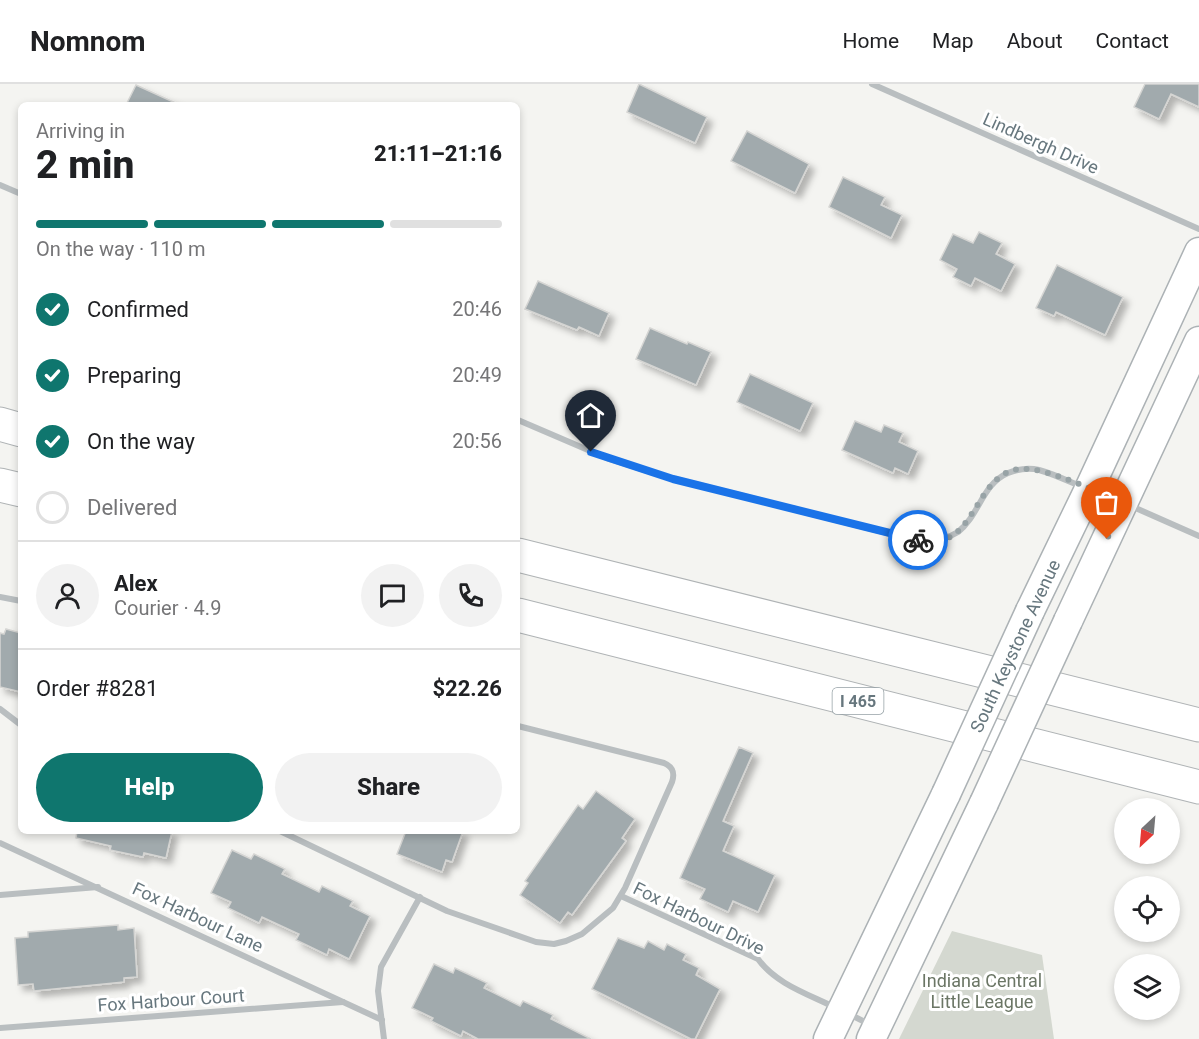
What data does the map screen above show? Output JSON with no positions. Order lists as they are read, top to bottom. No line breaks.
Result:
{"streets":{"highway":["I 465"],"main road":["South Keystone Avenue"],"street":["Lindbergh Drive","Fox Harbour Lane","Fox Harbour Drive","Fox Harbour Court"]},"crossings":[["South Keystone Avenue","Fox Harbour Drive"],["Fox Harbour Lane","Fox Harbour Court"]],"parks":["Indiana Central Little League"],"north":"bottom left","page":{"header":"Nomnom","nav":["Home","Map","About","Contact"],"heading":["2 min","Arriving in","21:11–21:16"],"panel":["Alex","Courier · 4.9","Order #8281","$22.26"],"bar":"On the way · 110 m","list":[["Confirmed","20:46"],["Preparing","20:49"],["On the way","20:56"],"Delivered"],"buttons":["Help","Share"]}}
